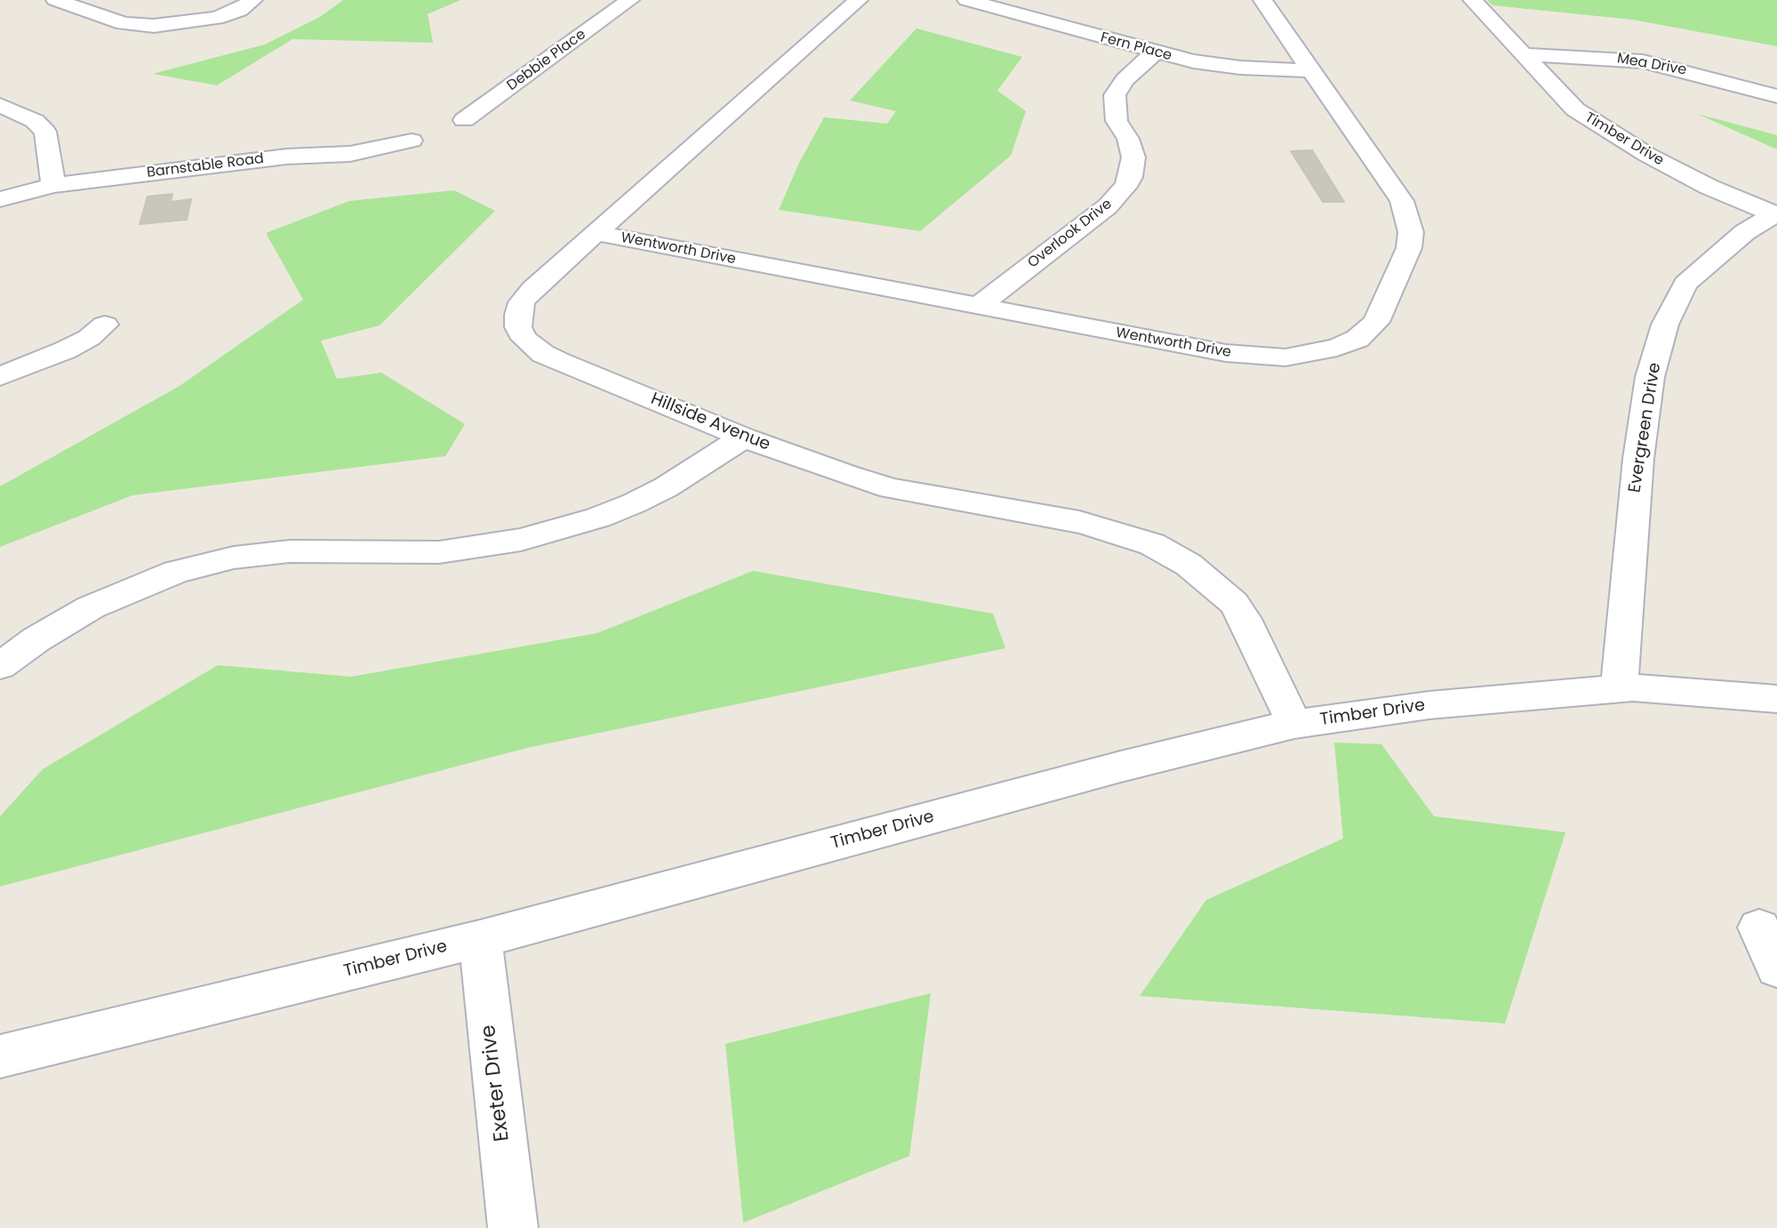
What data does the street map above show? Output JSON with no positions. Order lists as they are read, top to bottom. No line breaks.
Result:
{"streets":{"street":["Fern Place","Debbie Place","Mea Drive","Timber Drive","Barnstable Road","Overlook Drive","Wentworth Drive","Hillside Avenue","Evergreen Drive","Exeter Drive"]},"crossings":[["Fern Place","Overlook Drive"],["Fern Place","Wentworth Drive"],["Mea Drive","Timber Drive"],["Timber Drive","Hillside Avenue"],["Timber Drive","Evergreen Drive"],["Timber Drive","Exeter Drive"],["Overlook Drive","Wentworth Drive"],["Wentworth Drive","Hillside Avenue"]]}
